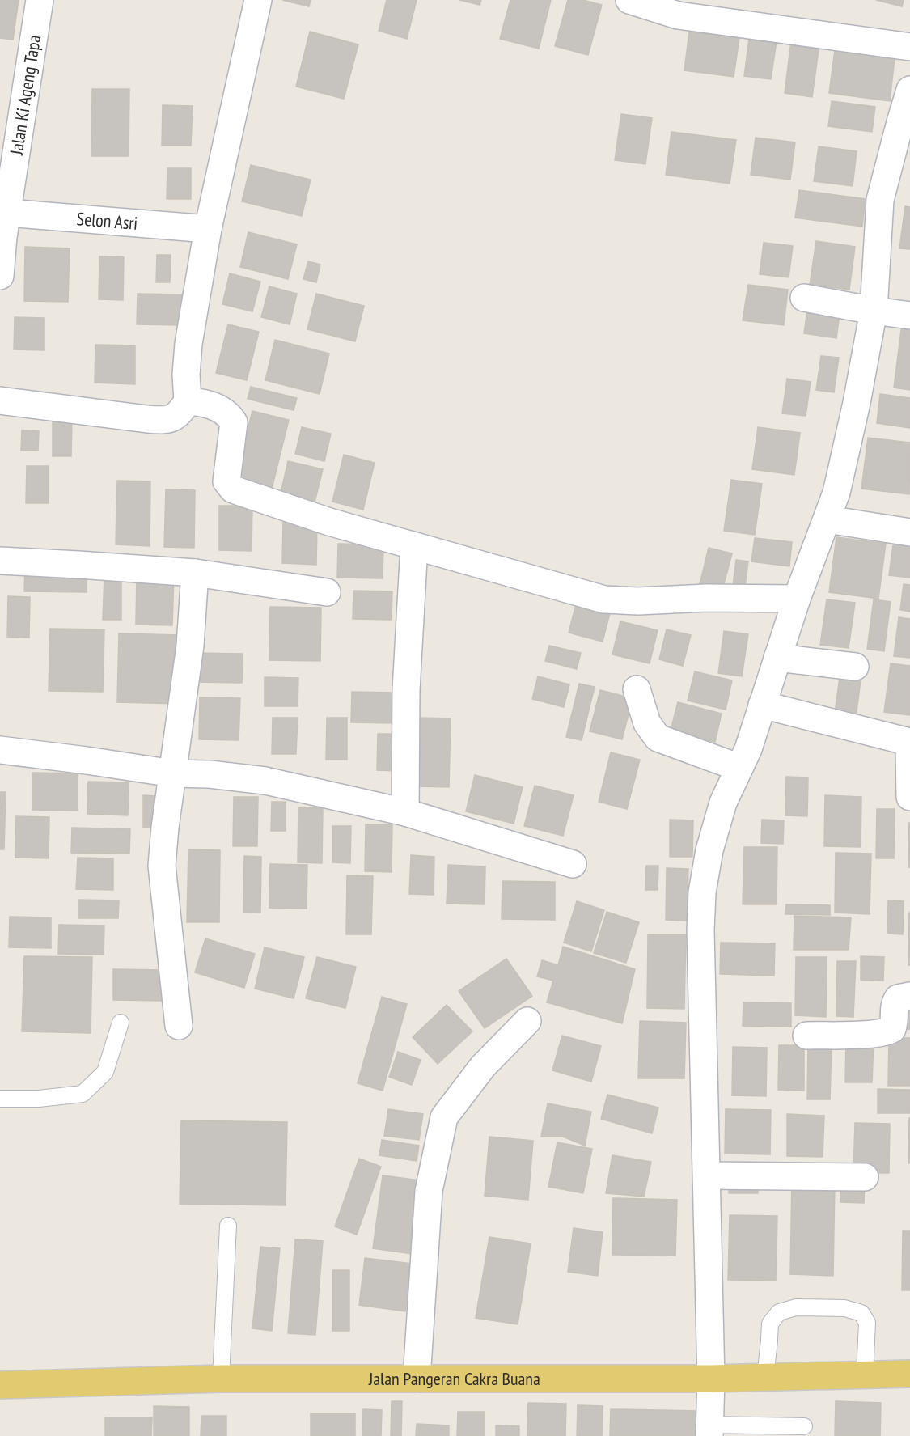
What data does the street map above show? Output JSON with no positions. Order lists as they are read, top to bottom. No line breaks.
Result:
{"streets":{"main road":["Jalan Pangeran Cakra Buana"],"street":["Jalan Ki Ageng Tapa","Selon Asri"]},"crossings":[["Jalan Ki Ageng Tapa","Selon Asri"]]}
